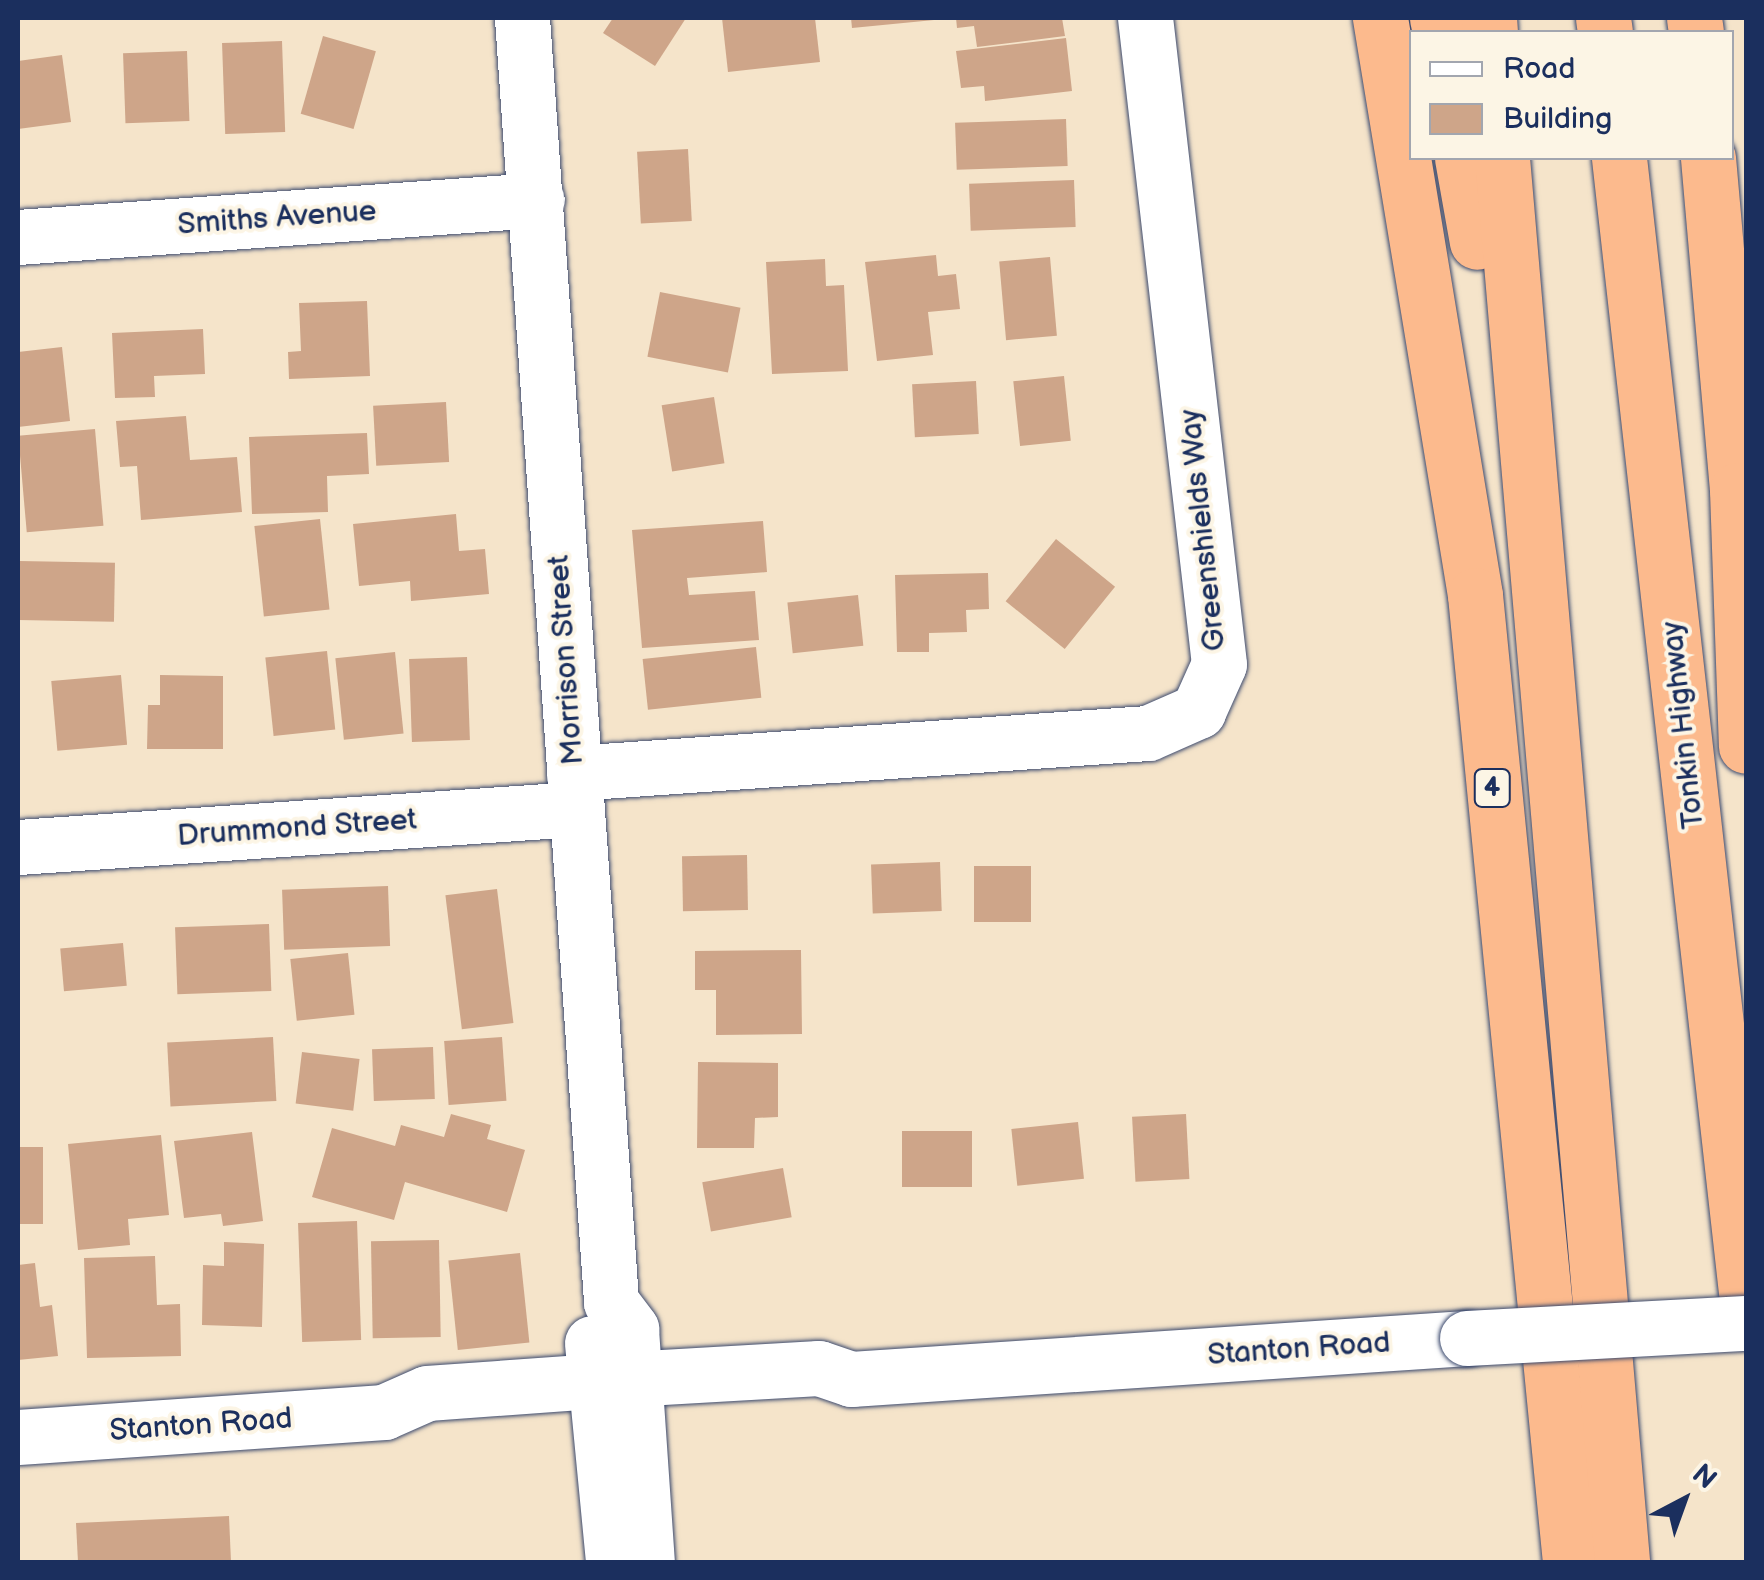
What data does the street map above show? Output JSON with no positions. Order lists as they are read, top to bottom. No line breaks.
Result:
{"streets":{"highway":["Tonkin Highway","4"],"street":["Smiths Avenue","Greenshields Way","Morrison Street","Drummond Street","Stanton Road"]},"crossings":[["Smiths Avenue","Morrison Street"],["Greenshields Way","Morrison Street"],["Greenshields Way","Drummond Street"],["Morrison Street","Drummond Street"],["Morrison Street","Stanton Road"]],"legend":["Road","Building"],"north":"top right"}
